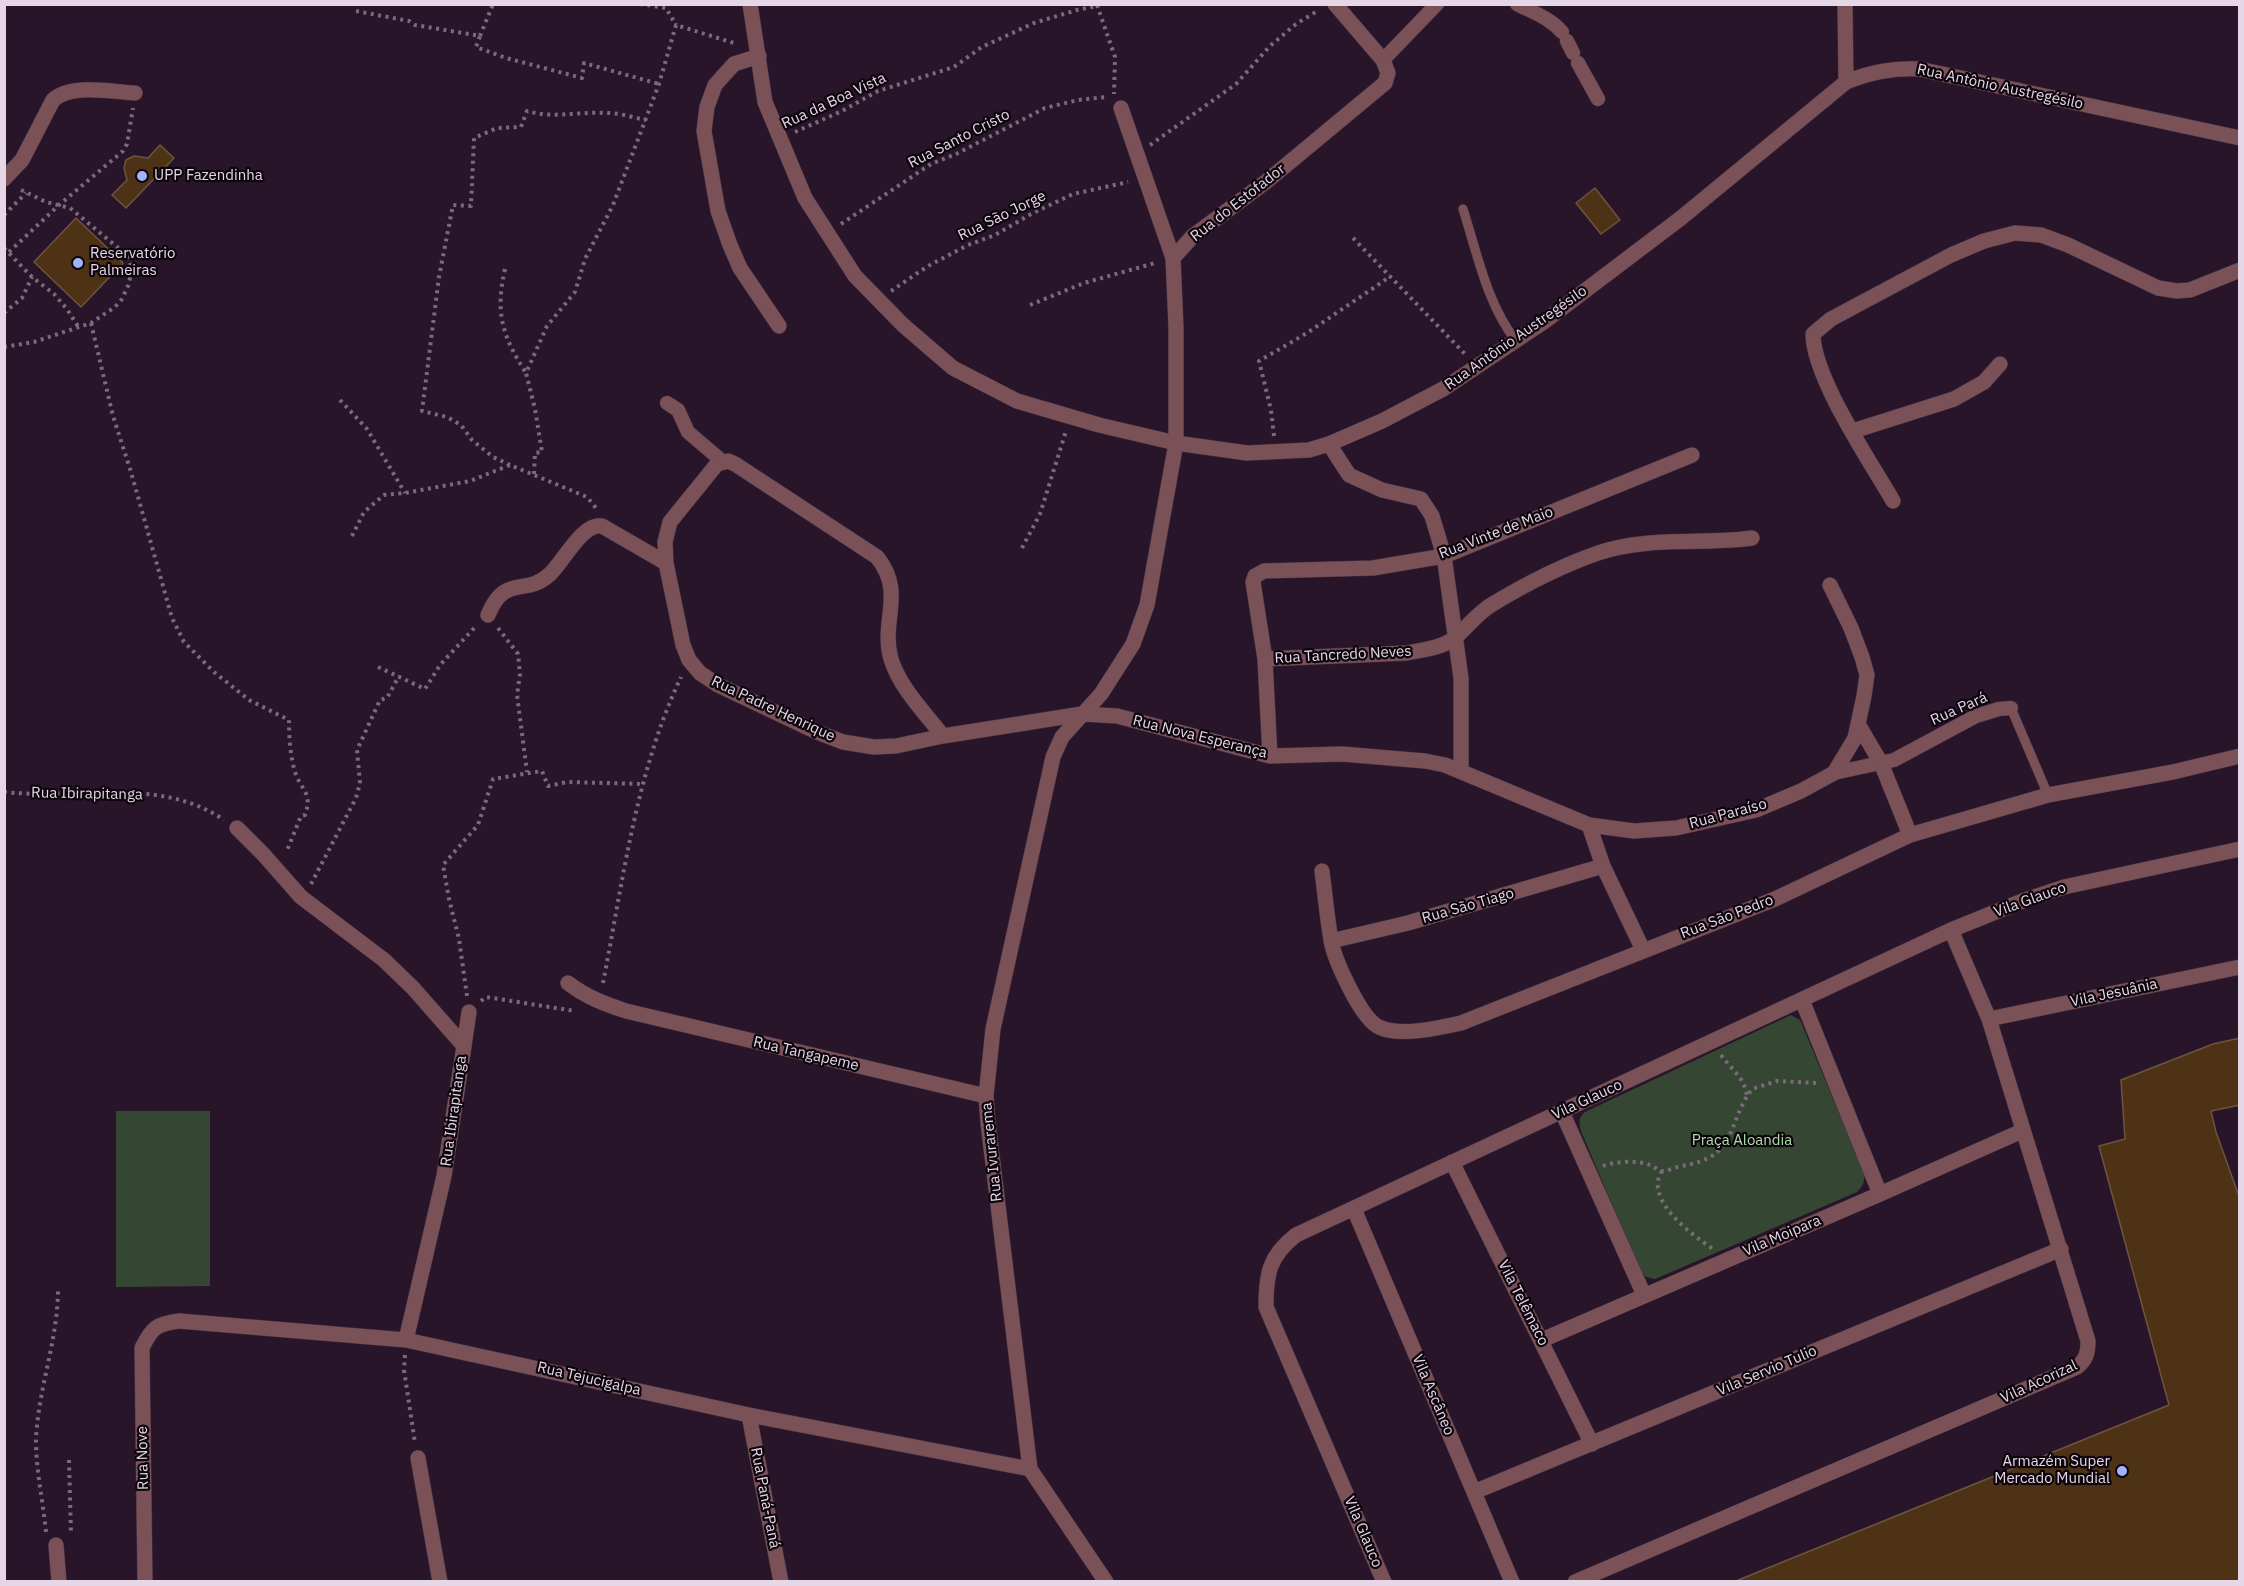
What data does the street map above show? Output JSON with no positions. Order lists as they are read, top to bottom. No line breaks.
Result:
{"streets":{"street":["Rua Antônio Austregésilo","Rua do Estofador","Rua Vinte de Maio","Rua Tancredo Neves","Rua Padre Henrique","Rua Pará","Rua Nova Esperança","Rua Ibirapitanga","Rua Paraíso","Vila Glauco","Rua São Tiago","Rua São Pedro","Vila Jesuânia","Rua Tangapeme","Rua Ivurarema","Vila Moipara","Vila Telêmaco","Vila Servio Tulio","Rua Tejucigalpa","Vila Acorizal","Vila Ascâneo","Rua Nove","Rua Paná-Paná"],"path":["Rua da Boa Vista","Rua Santo Cristo","Rua São Jorge"]},"crossings":[["Rua Antônio Austregésilo","Rua da Boa Vista"],["Rua Antônio Austregésilo","Rua Santo Cristo"],["Rua Antônio Austregésilo","Rua São Jorge"],["Rua Antônio Austregésilo","Rua Ivurarema"],["Rua Santo Cristo","Rua Ivurarema"],["Rua do Estofador","Rua Ivurarema"],["Rua São Jorge","Rua Ivurarema"],["Rua Vinte de Maio","Rua Tancredo Neves"],["Rua Padre Henrique","Rua Nova Esperança"],["Rua Padre Henrique","Rua Ivurarema"],["Rua Pará","Rua Paraíso"],["Rua Pará","Rua São Pedro"],["Rua Nova Esperança","Rua Paraíso"],["Rua Nova Esperança","Rua Ivurarema"],["Rua Ibirapitanga","Rua Tejucigalpa"],["Vila Glauco","Vila Telêmaco"],["Vila Glauco","Vila Acorizal"],["Vila Glauco","Vila Ascâneo"],["Rua São Tiago","Rua São Pedro"],["Vila Jesuânia","Vila Acorizal"],["Rua Tangapeme","Rua Ivurarema"],["Rua Ivurarema","Rua Tejucigalpa"],["Vila Moipara","Vila Telêmaco"],["Vila Moipara","Vila Acorizal"],["Vila Telêmaco","Vila Servio Tulio"],["Vila Servio Tulio","Vila Acorizal"],["Vila Servio Tulio","Vila Ascâneo"],["Rua Tejucigalpa","Rua Nove"],["Rua Tejucigalpa","Rua Paná-Paná"]],"parks":["Praça Aloandia"],"places":["UPP Fazendinha","Reservatório Palmeiras","Armazém Super Mercado Mundial"]}
